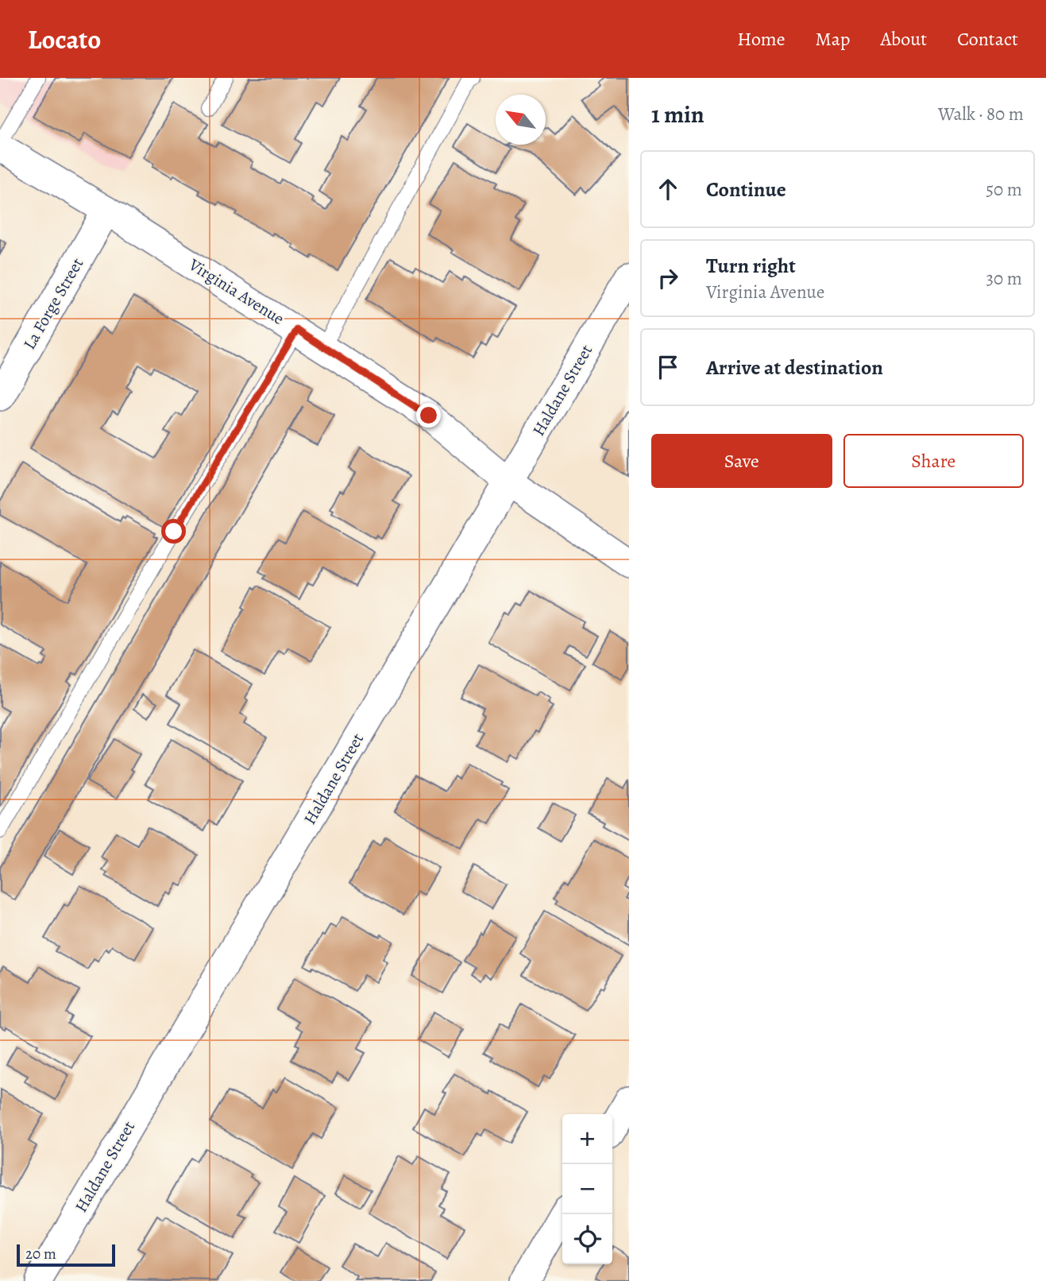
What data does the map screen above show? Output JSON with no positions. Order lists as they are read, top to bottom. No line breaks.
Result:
{"streets":{"street":["Virginia Avenue","La Forge Street","Haldane Street"]},"crossings":[["Virginia Avenue","La Forge Street"],["Virginia Avenue","Haldane Street"]],"scale_bar":"20 m","north":"top left","page":{"header":"Locato","nav":["Home","Map","About","Contact"],"heading":["1 min","Walk · 80 m"],"list":[["Continue","50 m"],["Turn right","Virginia Avenue","30 m"],"Arrive at destination"],"buttons":["Save","Share"],"map_buttons":["+","−"],"scale":"20 m"}}
